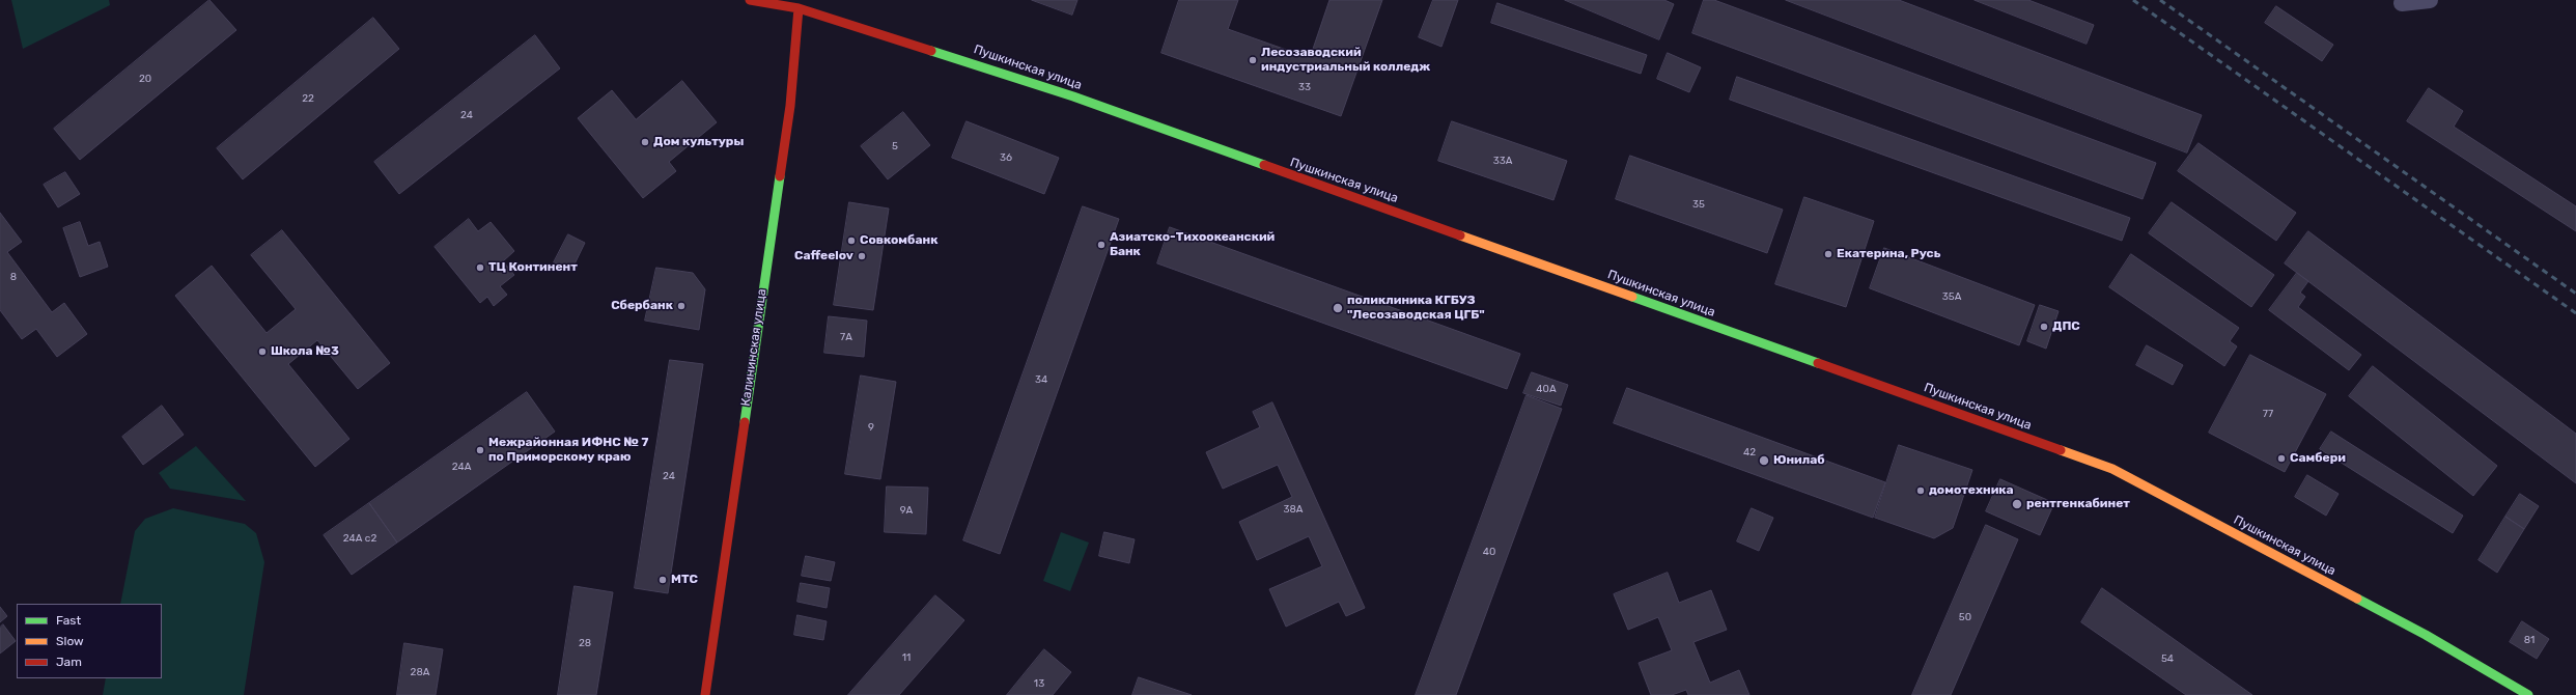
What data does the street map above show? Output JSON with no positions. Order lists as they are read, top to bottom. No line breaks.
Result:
{"streets":{"main road":["Пушкинская улица","Калининская улица"]},"crossings":[["Пушкинская улица","Калининская улица"]],"places":["Лесозаводский индустриальный колледж","Дом культуры","Совкомбанк","Азиатско-Тихоокеанский Банк","Екатерина, Русь","Caffeelov","ТЦ Континент","Сбербанк","поликлиника КГБУЗ \"Лесозаводская ЦГБ\"","ДПС","Школа №3","Межрайонная ИФНС № 7 по Приморскому краю","Самбери","Юнилаб","домотехника","рентгенкабинет","МТС"],"house_numbers":["20","33","22","24","5","36","33А","35","8","35А","7А","34","40А","77","9","42","24А","24","38А","9А","24А с2","40","50","81","28","11","54","28А","13"],"legend":["Fast","Slow","Jam"]}
